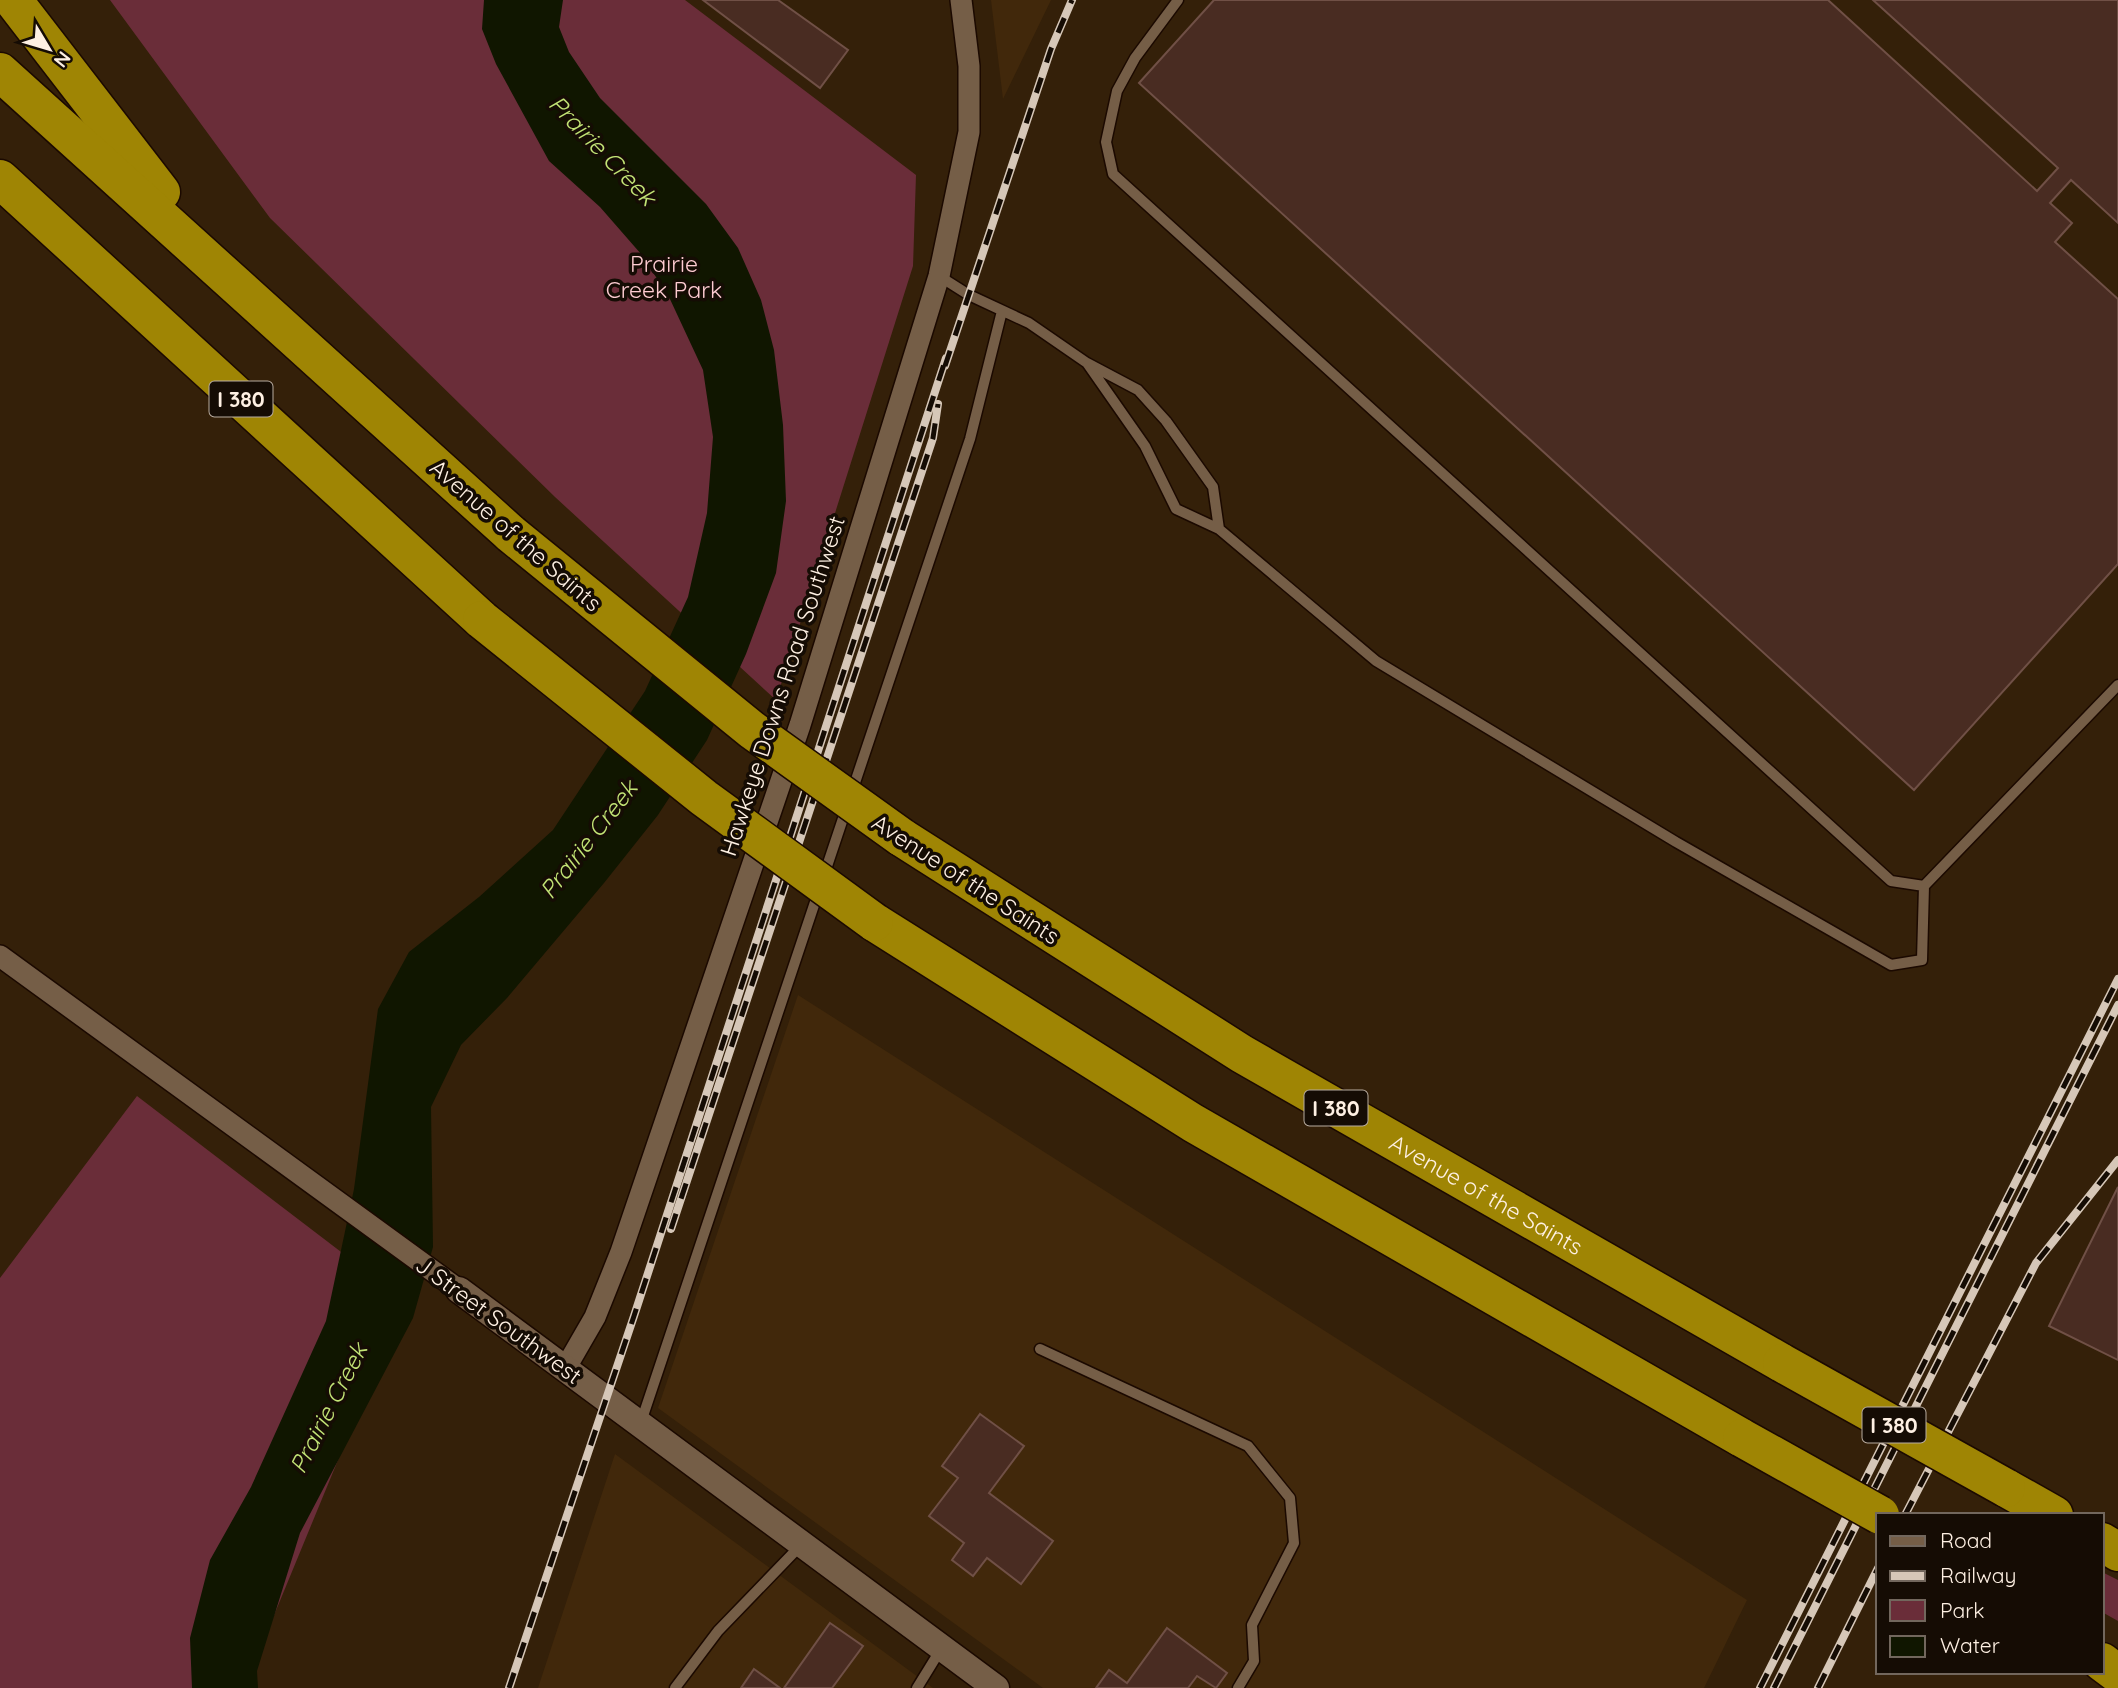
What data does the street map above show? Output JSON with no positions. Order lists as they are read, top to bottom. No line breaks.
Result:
{"streets":{"highway":["I 380","Avenue of the Saints"],"street":["Hawkeye Downs Road Southwest","J Street Southwest"]},"crossings":[["Hawkeye Downs Road Southwest","J Street Southwest"]],"water":["Prairie Creek"],"parks":["Prairie Creek Park"],"legend":["Road","Railway","Park","Water"],"north":"bottom right"}
